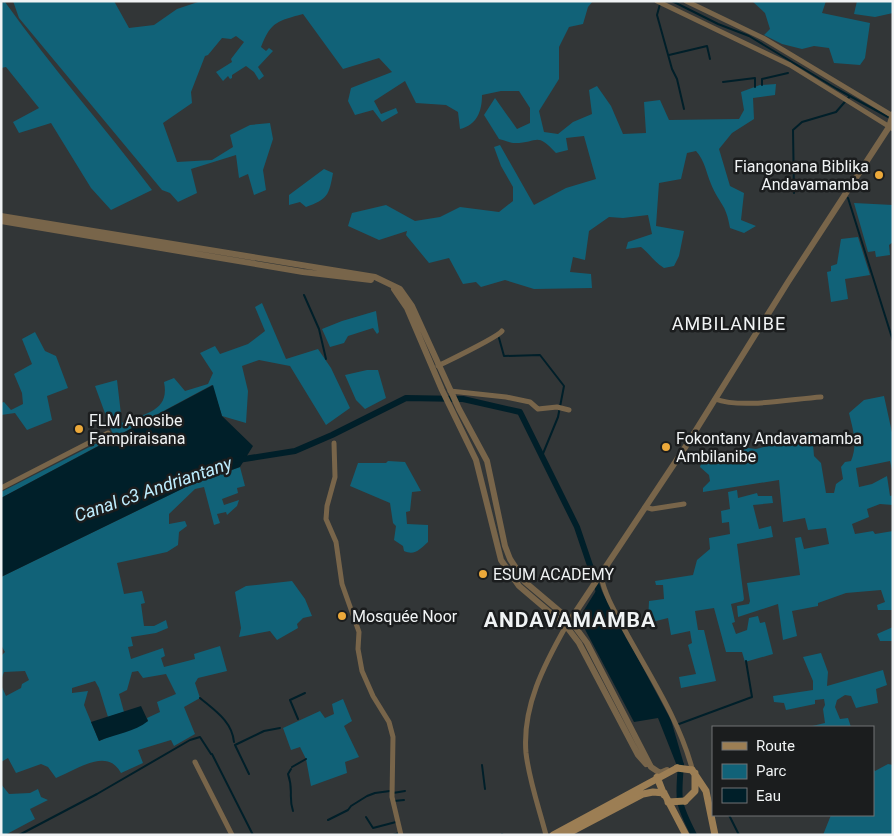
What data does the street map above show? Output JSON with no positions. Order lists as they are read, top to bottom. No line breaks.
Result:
{"districts":["AMBILANIBE","ANDAVAMAMBA"],"water":["Canal c3 Andriantany"],"places":["Fiangonana Biblika Andavamamba","FLM Anosibe Fampiraisana","Fokontany Andavamamba Ambilanibe","ESUM ACADEMY","Mosquée Noor"],"legend":["Route","Parc","Eau"]}
